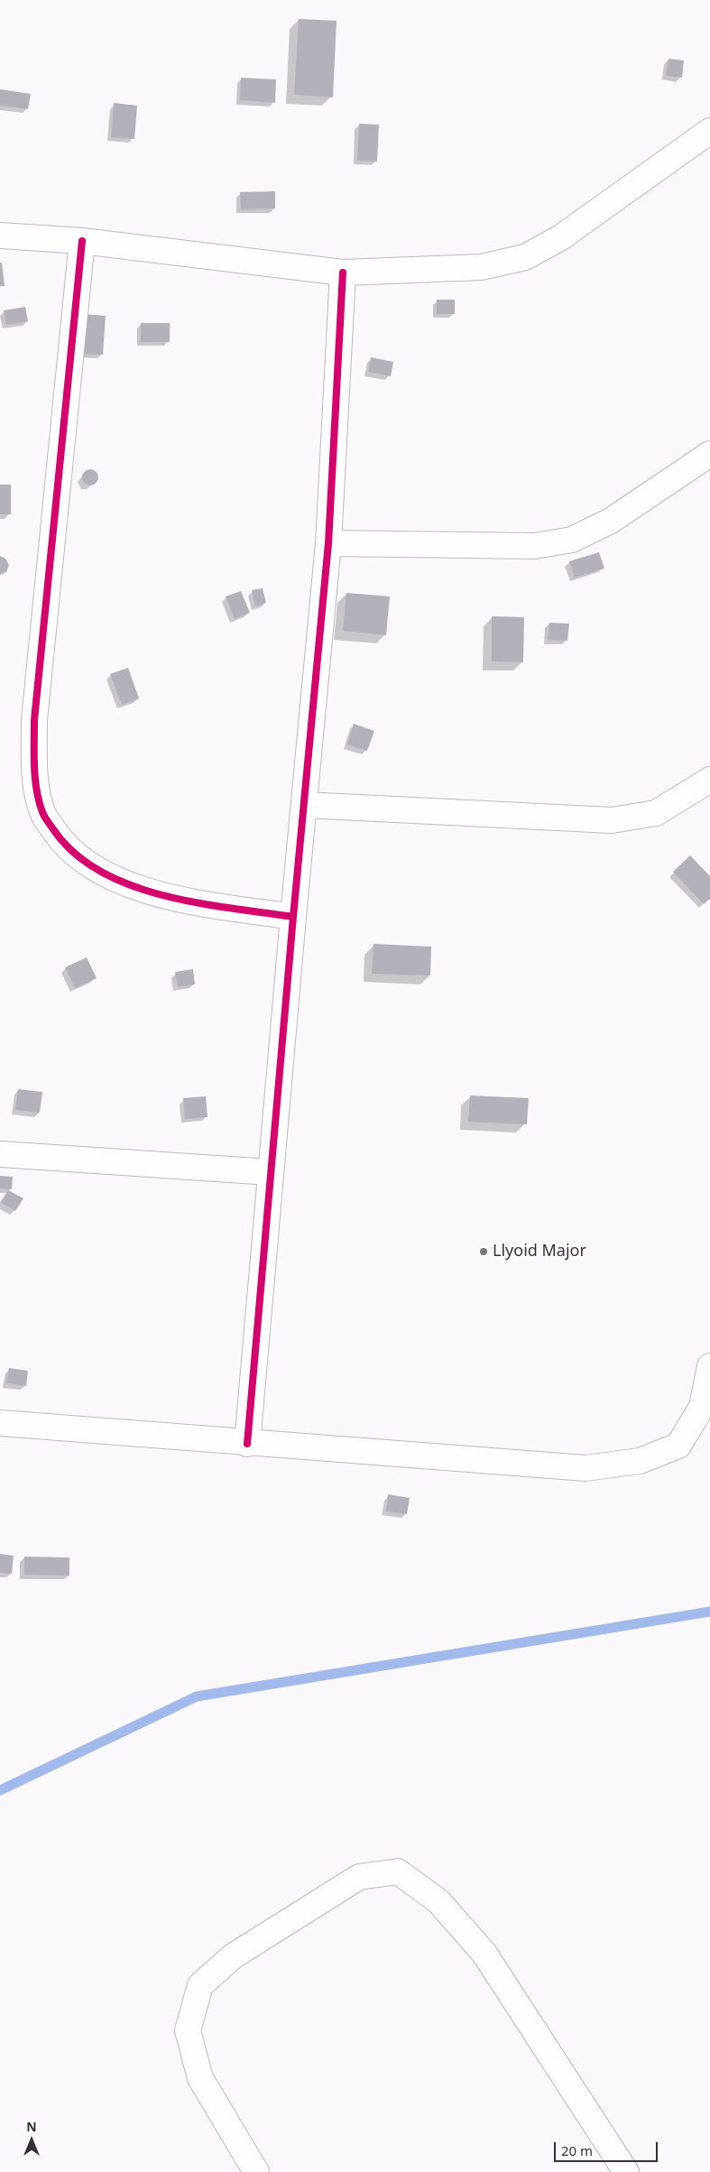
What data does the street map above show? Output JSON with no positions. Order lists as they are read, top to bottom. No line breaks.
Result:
{"places":["Llyoid Major"],"scale_bar":"20 m","north":"top"}
